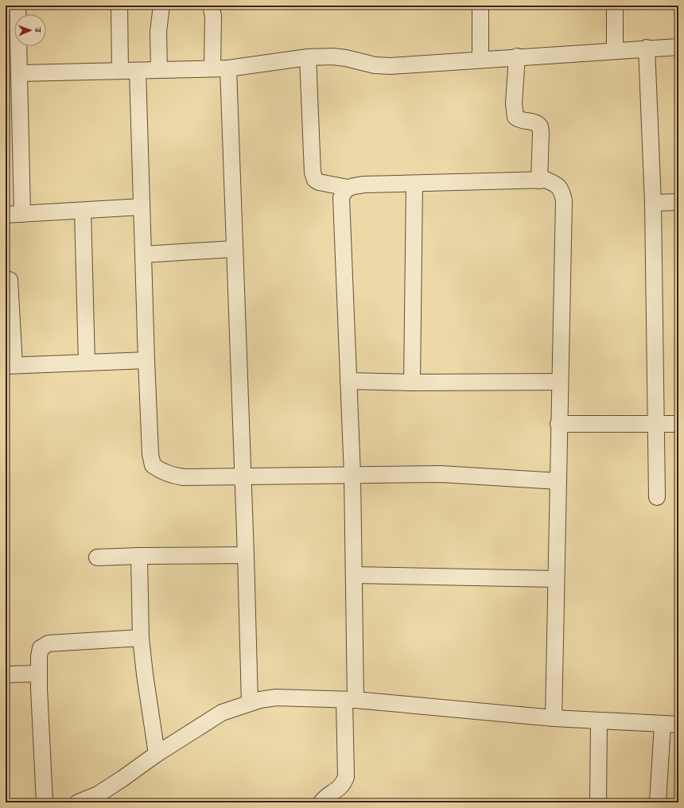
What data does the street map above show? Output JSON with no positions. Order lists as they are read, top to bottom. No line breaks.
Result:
{"north":"right"}
